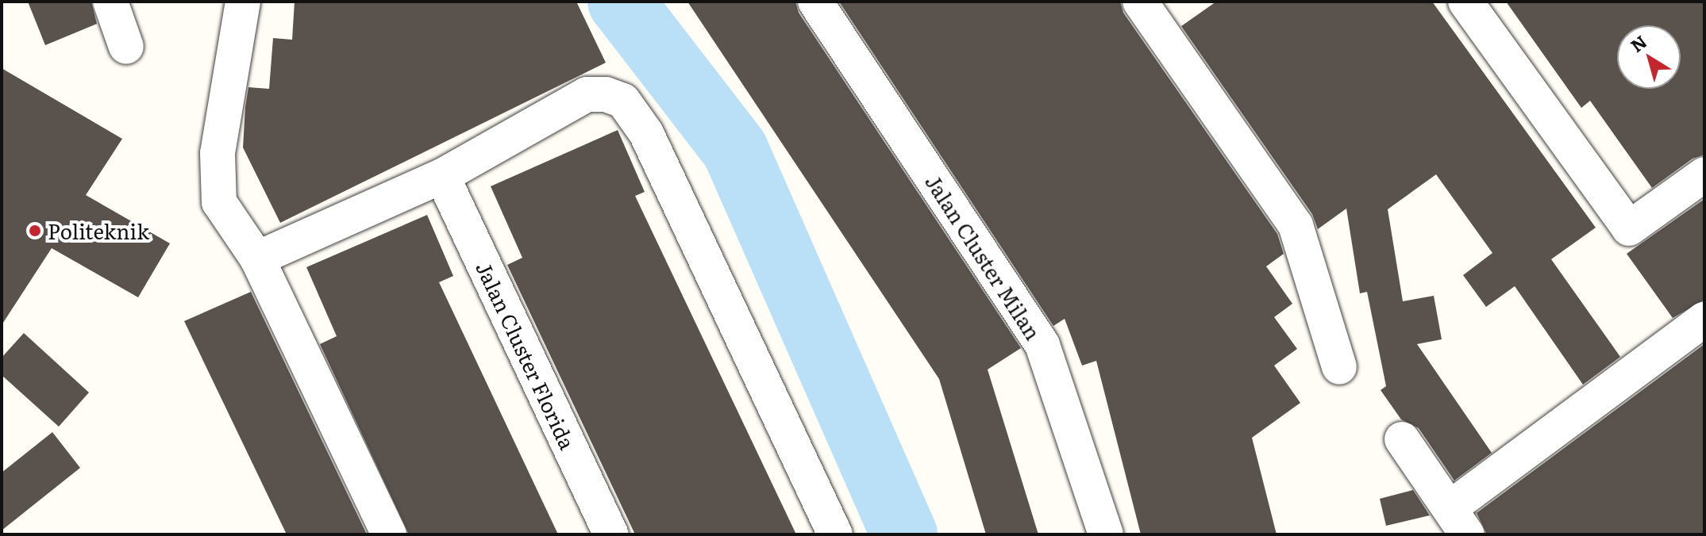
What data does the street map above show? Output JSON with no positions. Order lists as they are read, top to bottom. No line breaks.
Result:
{"streets":{"street":["Jalan Cluster Milan","Jalan Cluster Florida"]},"places":["Politeknik"],"north":"top left"}
